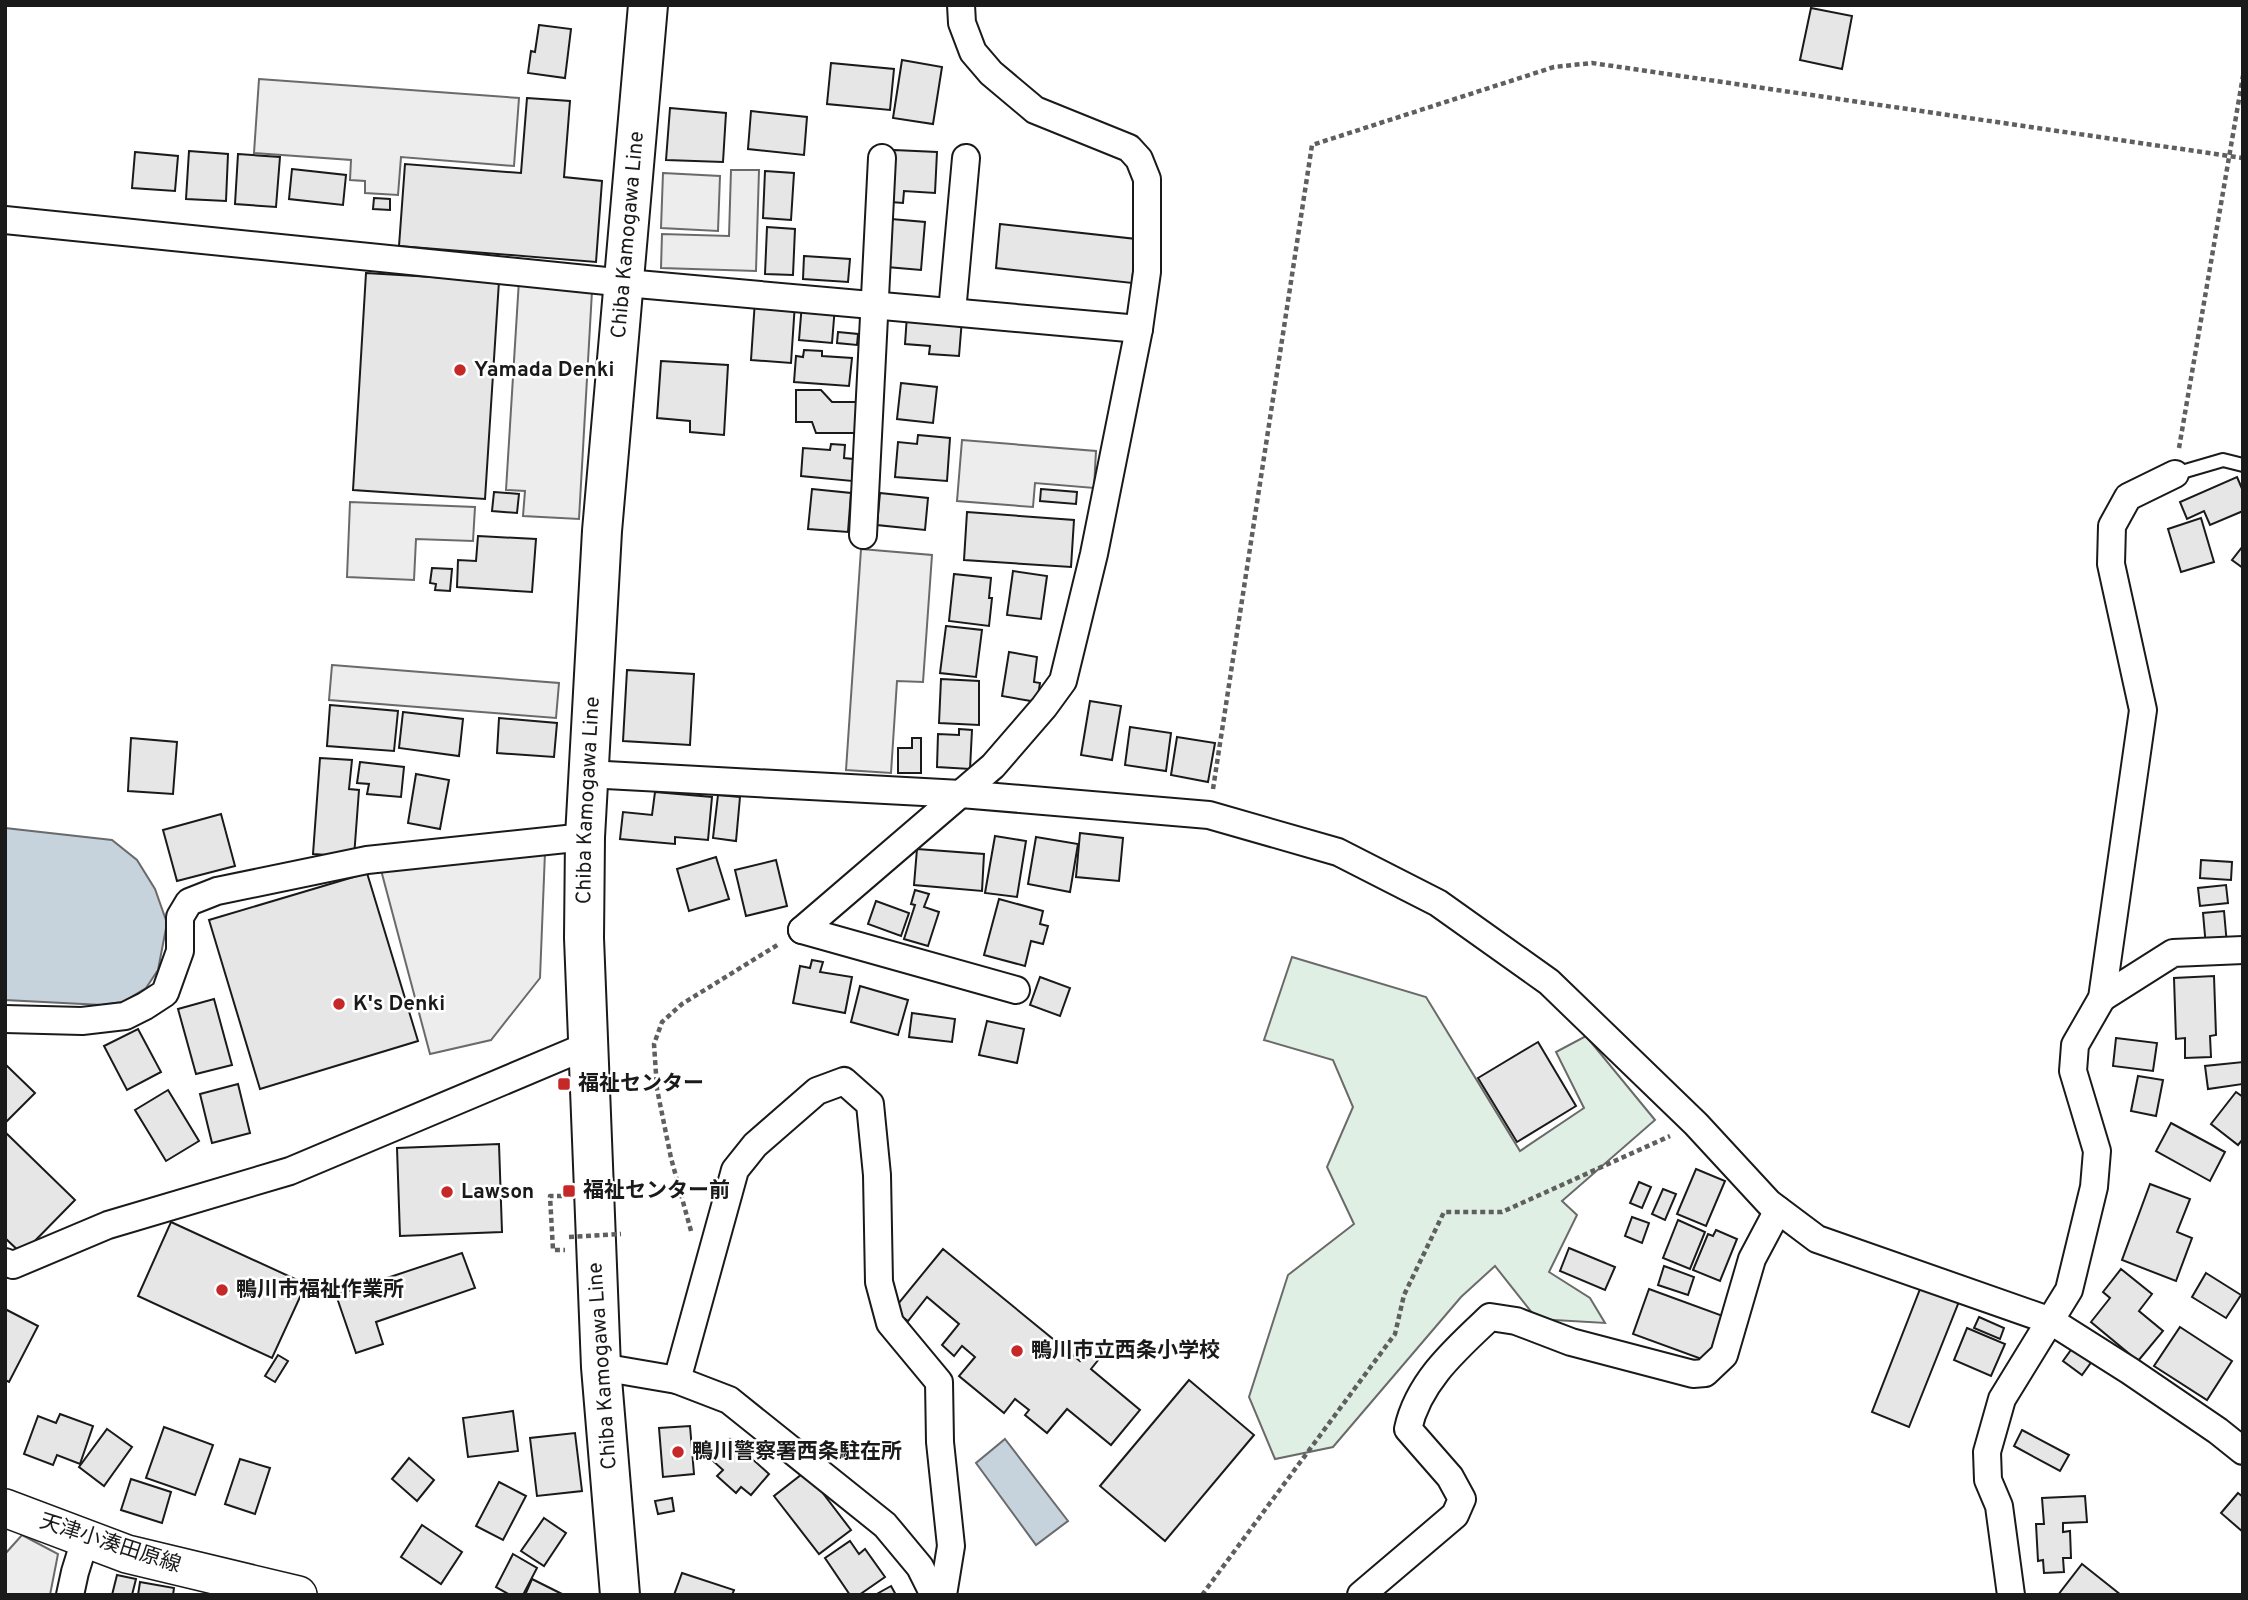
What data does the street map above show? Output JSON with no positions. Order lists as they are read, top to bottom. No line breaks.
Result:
{"streets":{"main road":["Chiba Kamogawa Line","天津小湊田原線"]},"places":{"other":["Yamada Denki","K's Denki","Lawson","鴨川市福祉作業所","鴨川市立西条小学校","鴨川警察署西条駐在所"],"transit":["福祉センター","福祉センター前"]}}
